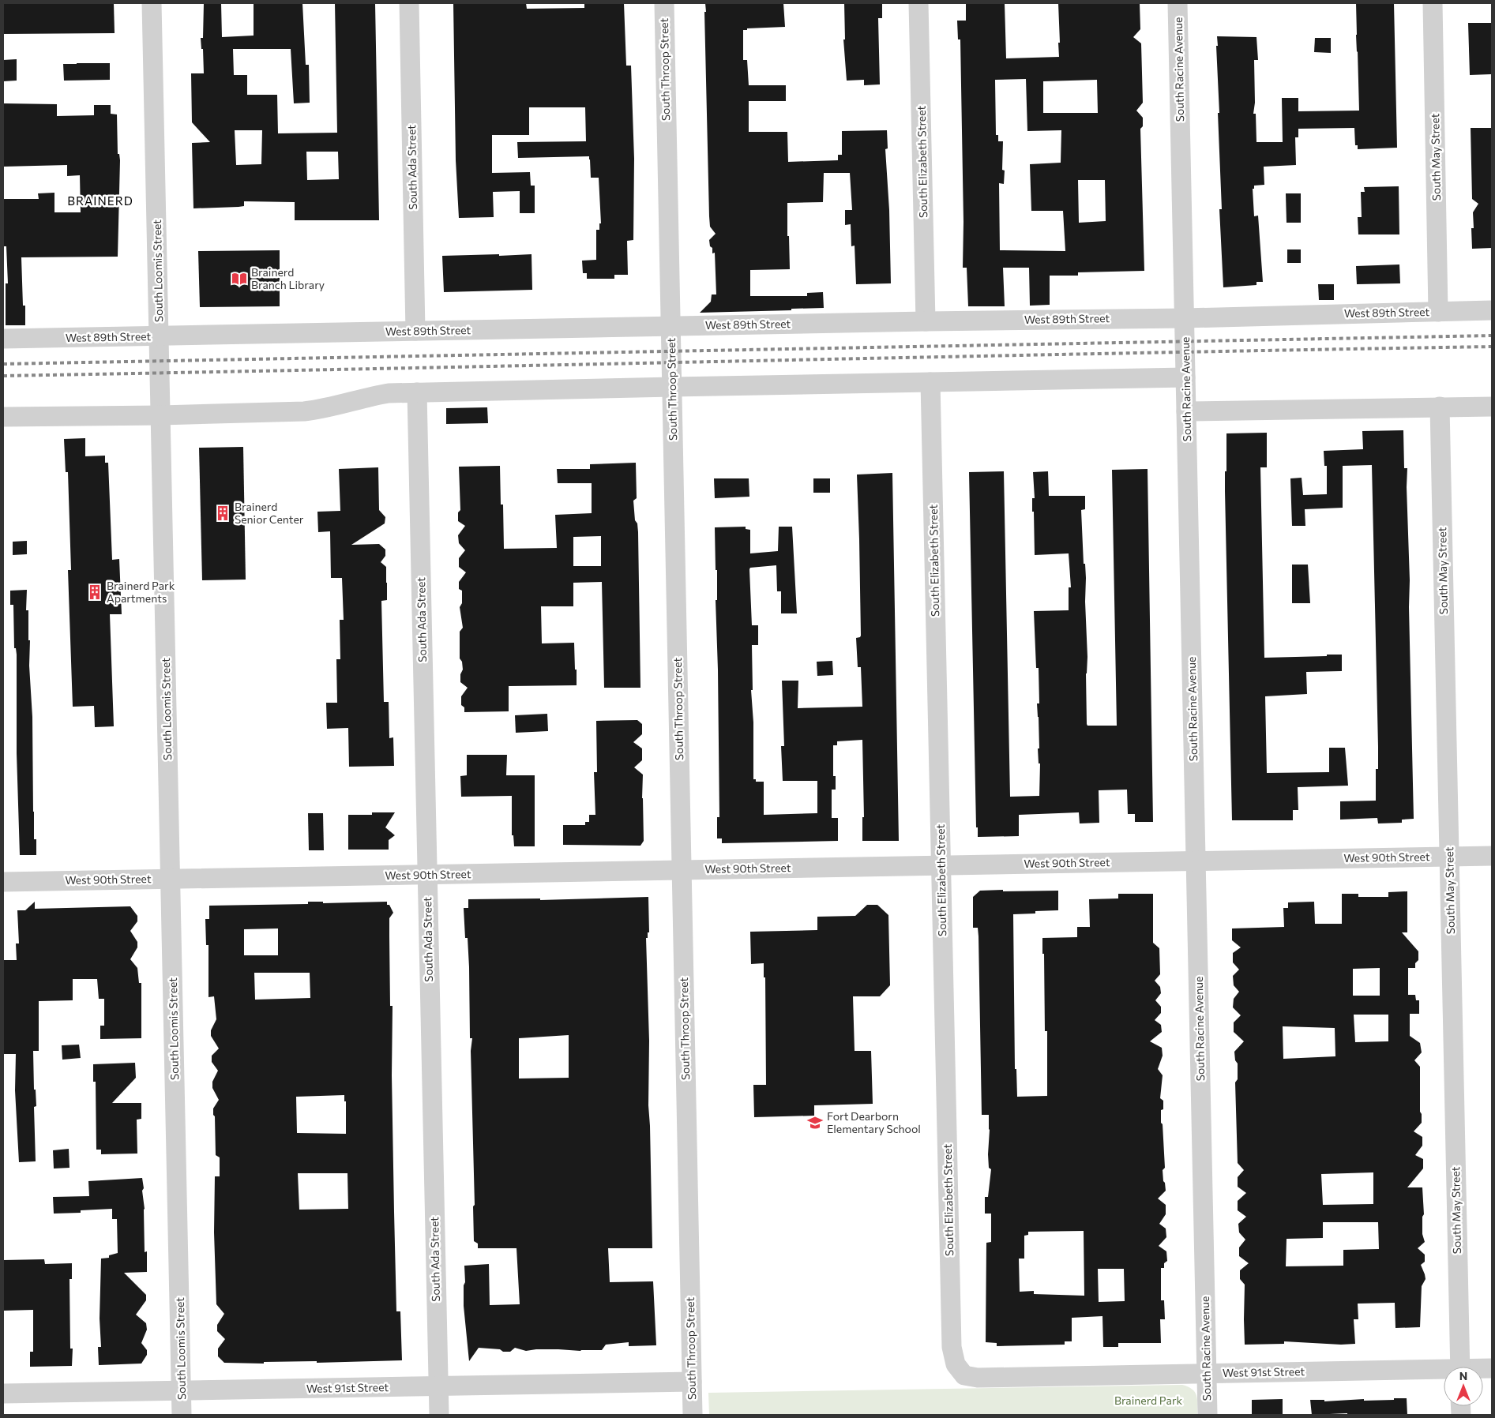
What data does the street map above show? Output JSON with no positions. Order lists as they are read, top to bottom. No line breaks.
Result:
{"streets":{"street":["South Throop Street","South Racine Avenue","South May Street","South Elizabeth Street","South Ada Street","South Loomis Street","West 89th Street","West 90th Street","West 91st Street"]},"crossings":[["South Throop Street","West 89th Street"],["South Throop Street","West 90th Street"],["South Throop Street","West 91st Street"],["South Racine Avenue","West 89th Street"],["South Racine Avenue","West 90th Street"],["South Racine Avenue","West 91st Street"],["South May Street","West 89th Street"],["South May Street","West 90th Street"],["South Elizabeth Street","West 89th Street"],["South Elizabeth Street","West 90th Street"],["South Elizabeth Street","West 91st Street"],["South Ada Street","West 89th Street"],["South Ada Street","West 90th Street"],["South Ada Street","West 91st Street"],["South Loomis Street","West 89th Street"],["South Loomis Street","West 90th Street"],["South Loomis Street","West 91st Street"]],"districts":["BRAINERD"],"parks":["Brainerd Park"],"places":{"library":["Brainerd Branch Library"],"building":["Brainerd Senior Center","Brainerd Park Apartments"],"school or university":["Fort Dearborn Elementary School"]},"north":"top"}
